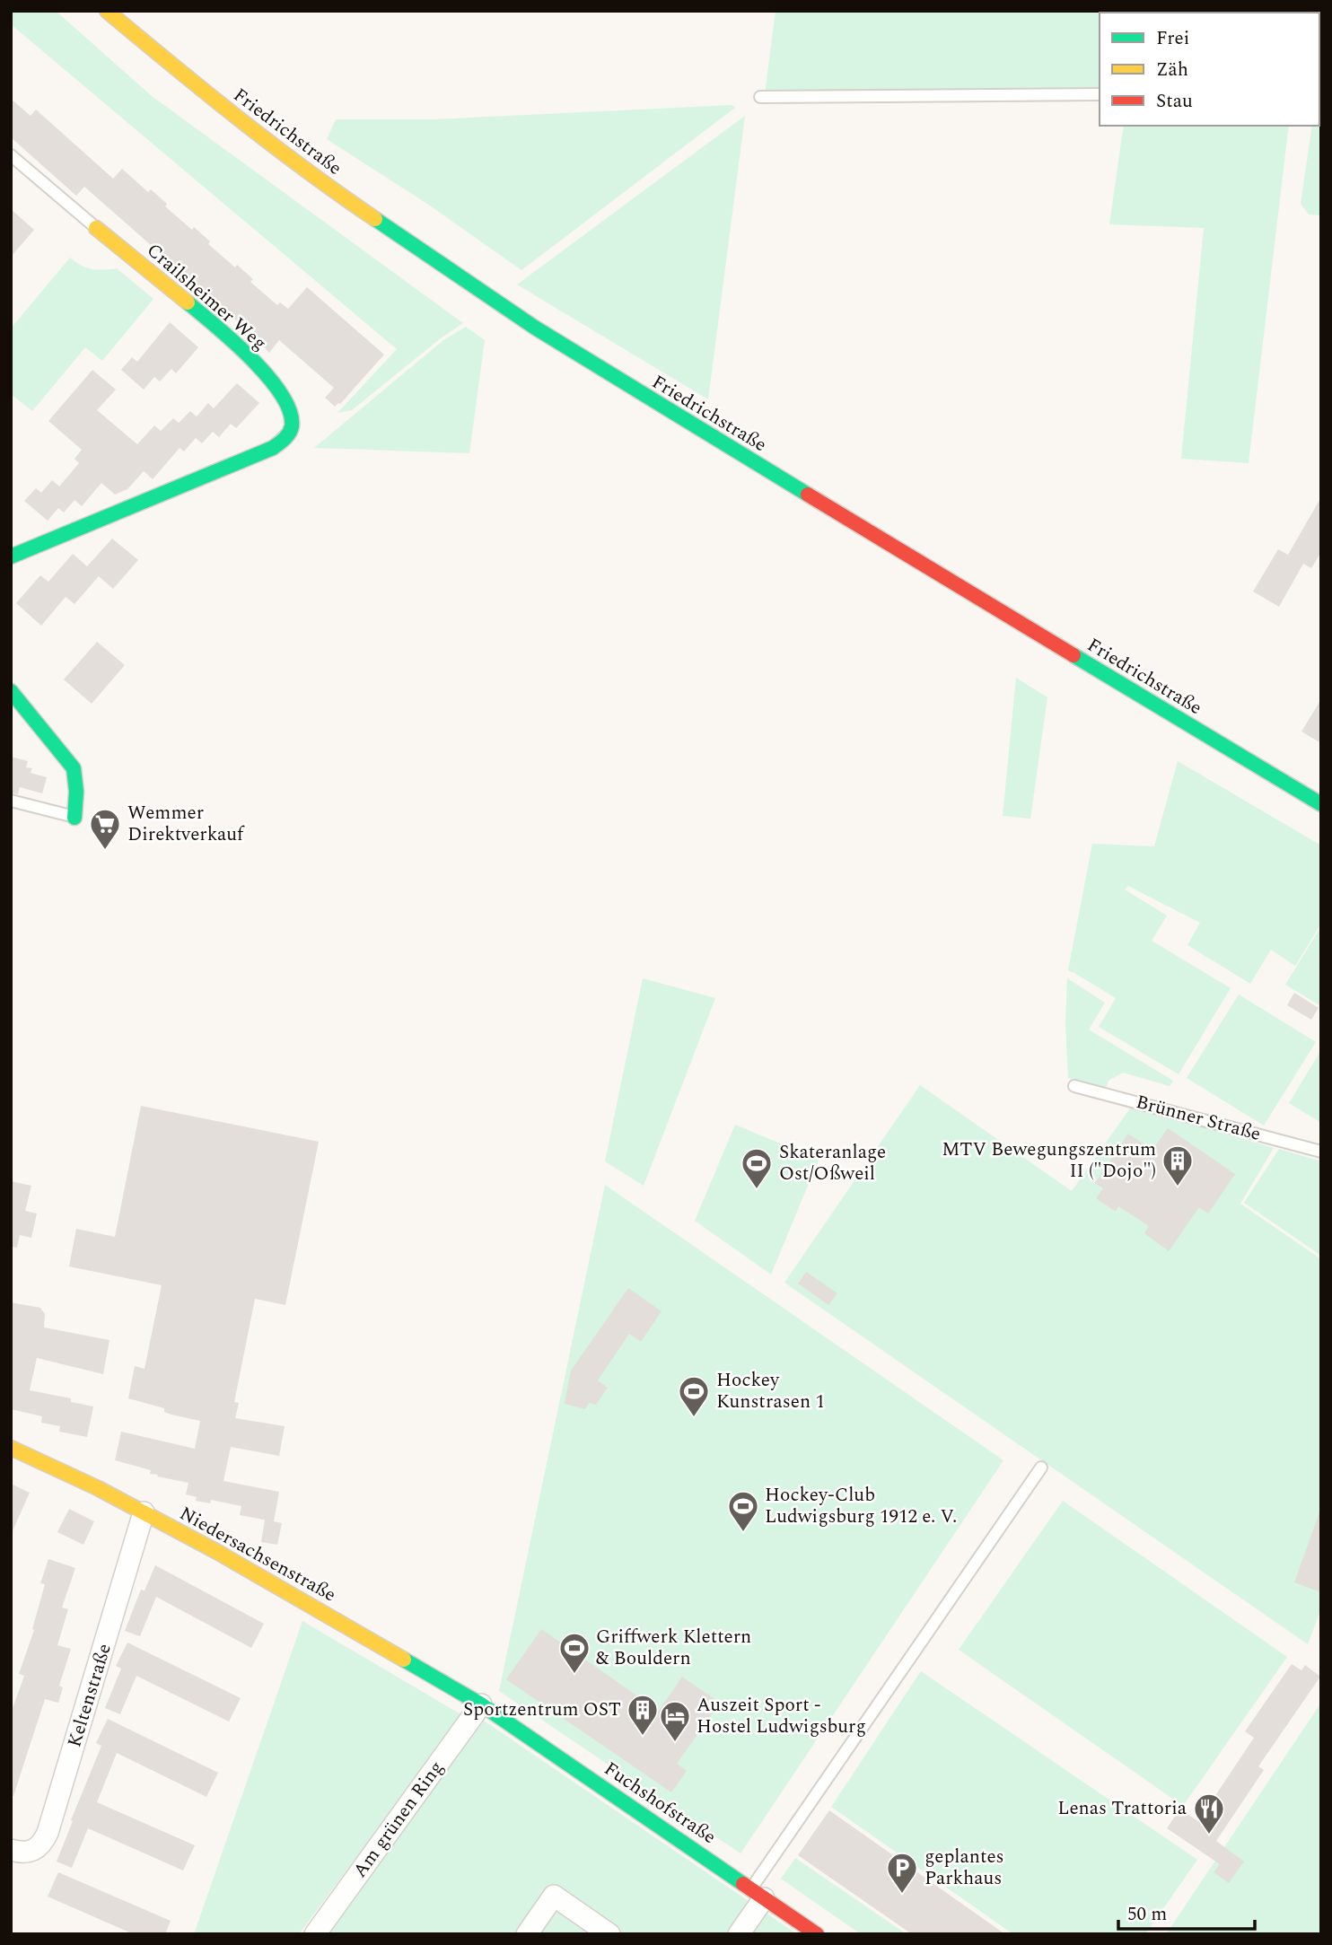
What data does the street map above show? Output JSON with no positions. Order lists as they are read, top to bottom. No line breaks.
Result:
{"streets":{"street":["Friedrichstraße","Crailsheimer Weg","Niedersachsenstraße","Keltenstraße","Fuchshofstraße","Am grünen Ring"],"lane":["Brünner Straße"]},"crossings":[["Niedersachsenstraße","Keltenstraße"],["Niedersachsenstraße","Fuchshofstraße"],["Niedersachsenstraße","Am grünen Ring"],["Fuchshofstraße","Am grünen Ring"]],"places":{"supermarket":["Wemmer Direktverkauf"],"building":["MTV Bewegungszentrum II (\"Dojo\")","Sportzentrum OST"],"sports":["Skateranlage Ost/Oßweil","Hockey Kunstrasen 1","Hockey-Club Ludwigsburg 1912 e. V.","Griffwerk Klettern & Bouldern"],"hotel":["Auszeit Sport - Hostel Ludwigsburg"],"restaurant":["Lenas Trattoria"],"parking":["geplantes Parkhaus"]},"legend":["Frei","Zäh","Stau"],"scale_bar":"50 m"}
